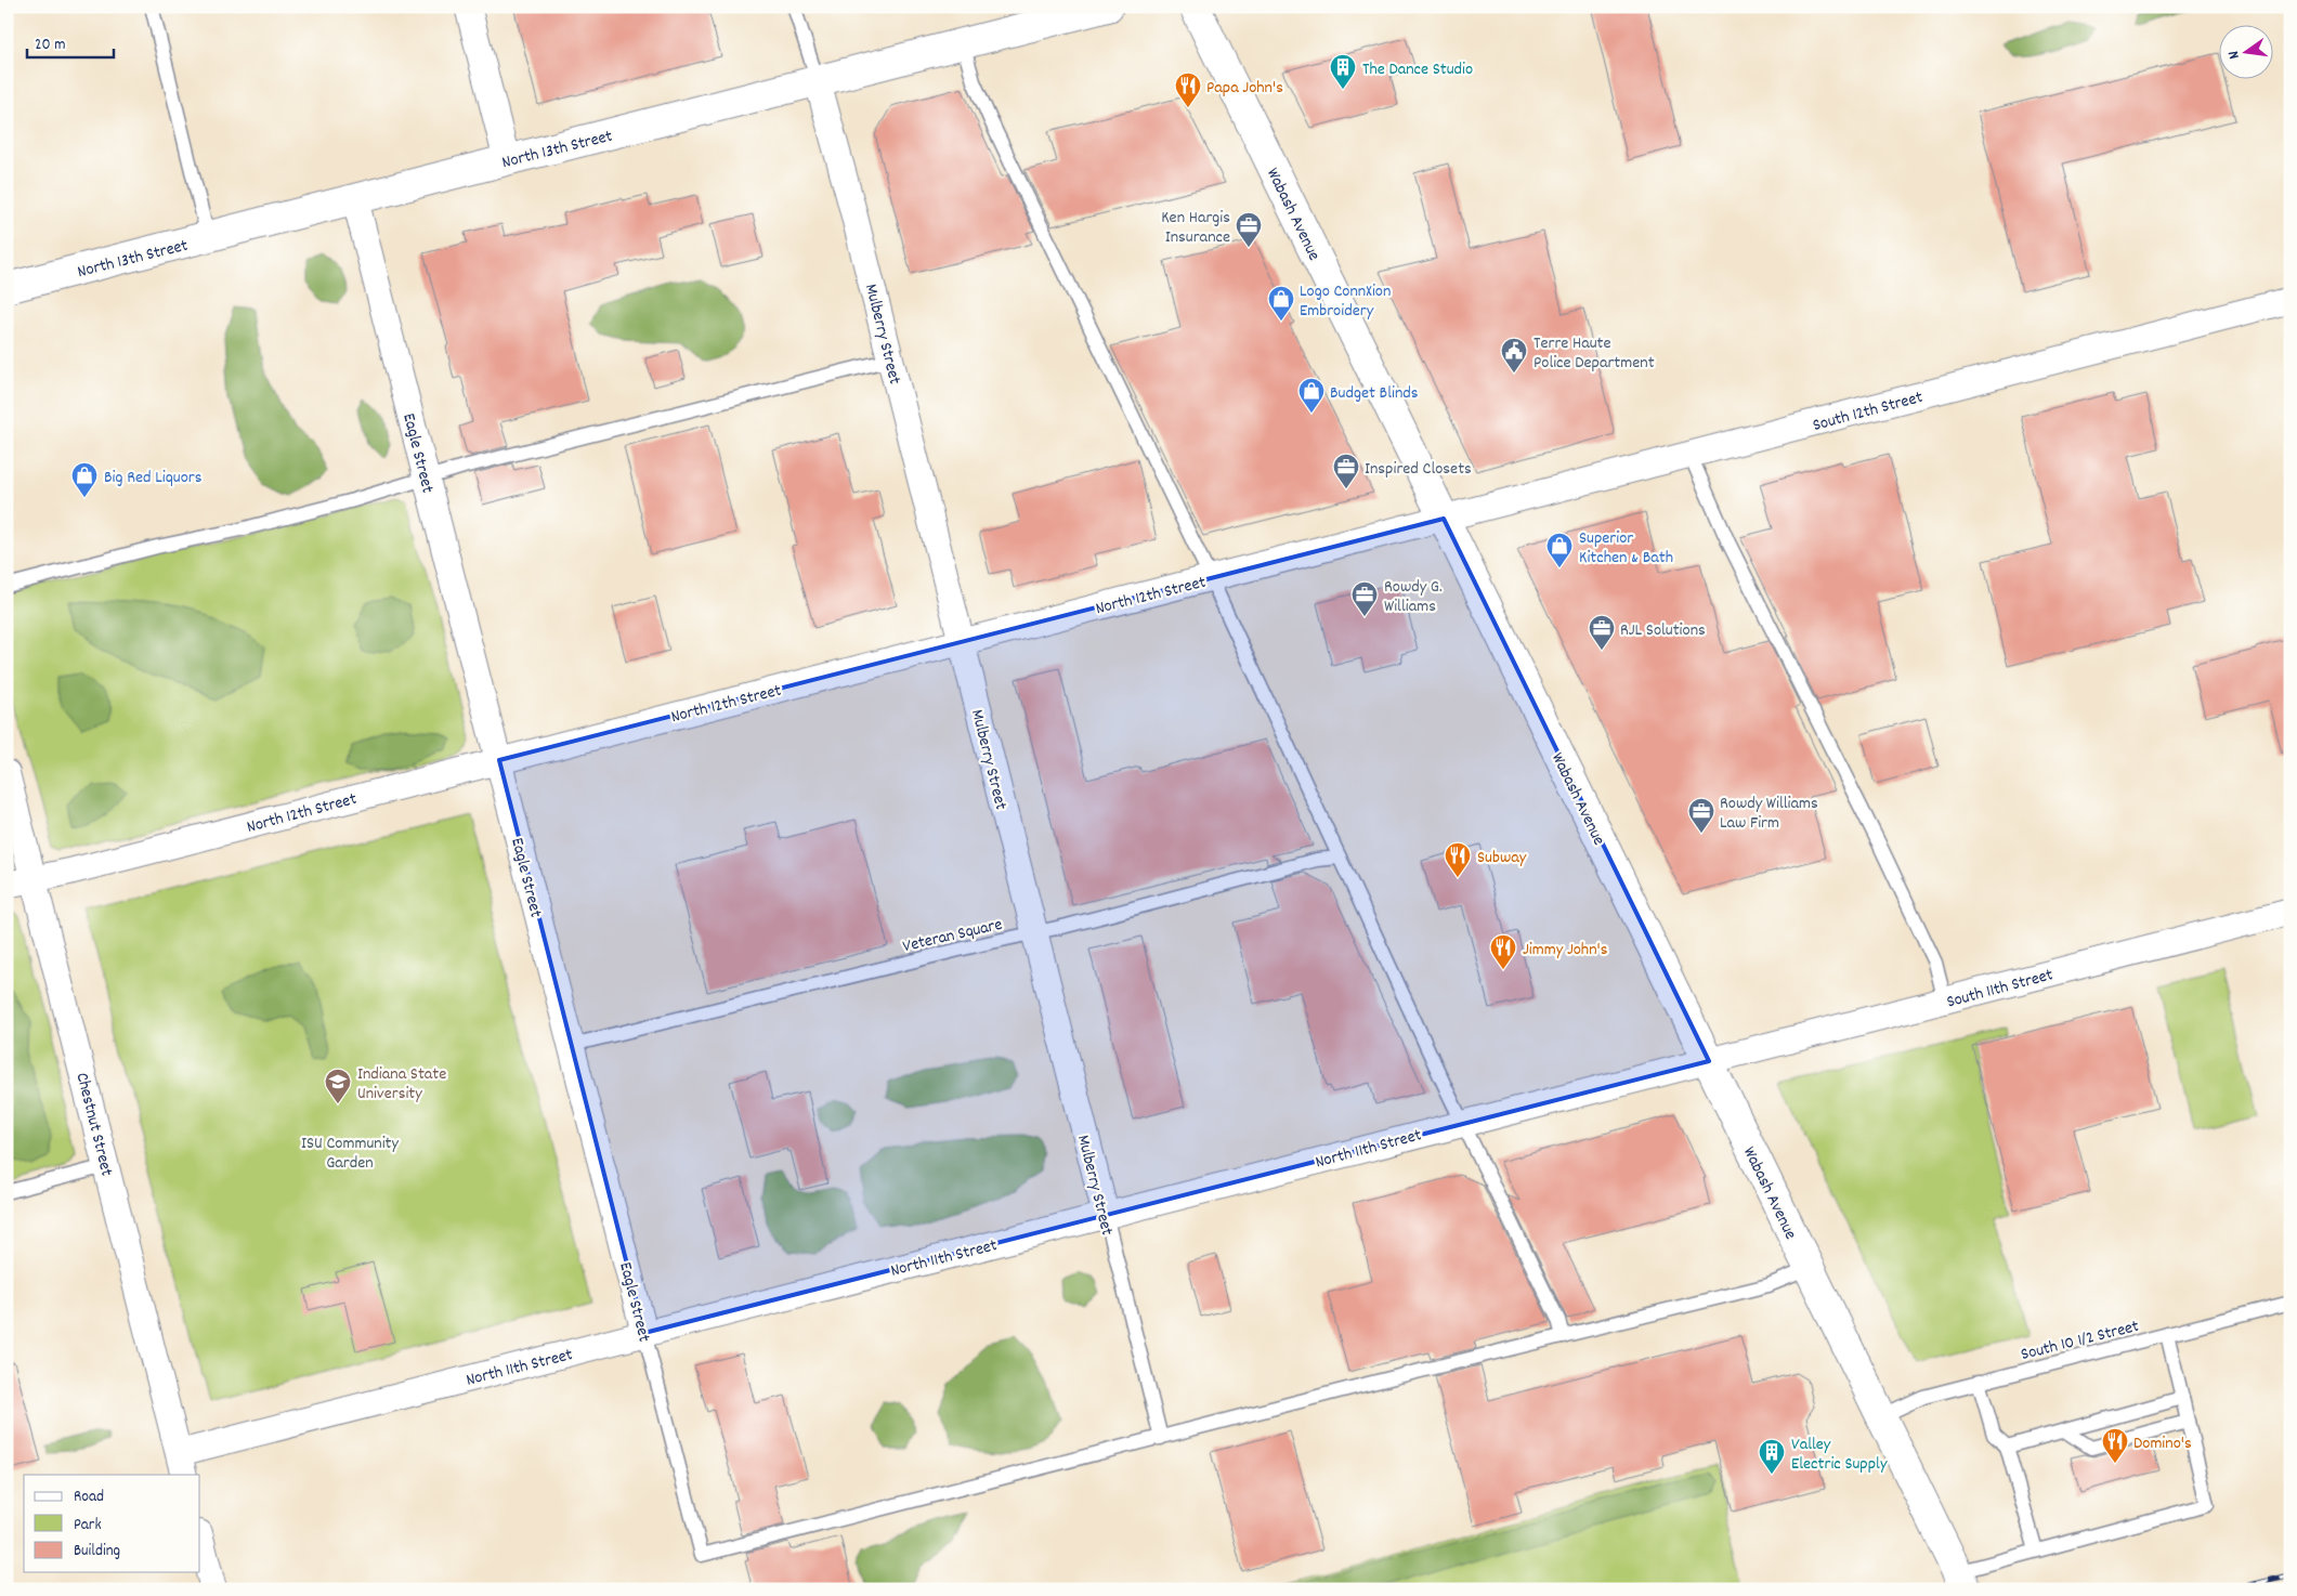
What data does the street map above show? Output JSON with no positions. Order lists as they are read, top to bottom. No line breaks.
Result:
{"streets":{"main road":["North 13th Street","Wabash Avenue"],"street":["Mulberry Street","South 12th Street","Eagle Street","North 12th Street","South 11th Street","Chestnut Street","North 11th Street"],"lane":["Veteran Square","South 10 1/2 Street"]},"crossings":[["North 13th Street","Mulberry Street"],["North 13th Street","Eagle Street"],["Wabash Avenue","South 12th Street"],["Wabash Avenue","North 12th Street"],["Wabash Avenue","South 11th Street"],["Wabash Avenue","North 11th Street"],["Wabash Avenue","South 10 1/2 Street"],["Mulberry Street","Eagle Street"],["Mulberry Street","North 12th Street"],["Mulberry Street","Veteran Square"],["Mulberry Street","North 11th Street"],["South 12th Street","North 12th Street"],["Eagle Street","North 12th Street"],["Eagle Street","Veteran Square"],["Eagle Street","North 11th Street"],["North 12th Street","Chestnut Street"],["South 11th Street","North 11th Street"],["Chestnut Street","North 11th Street"]],"parks":["ISU Community Garden"],"places":{"building":["The Dance Studio","Valley Electric Supply"],"restaurant":["Papa John's","Subway","Jimmy John's","Domino's"],"office":["Ken Hargis Insurance","Inspired Closets","Rowdy G. Williams","RJL Solutions","Rowdy Williams Law Firm"],"shop":["Logo ConnXion Embroidery","Budget Blinds","Big Red Liquors","Superior Kitchen & Bath"],"public building":["Terre Haute Police Department"],"school or university":["Indiana State University"]},"legend":["Road","Park","Building"],"scale_bar":"20 m","north":"left"}
